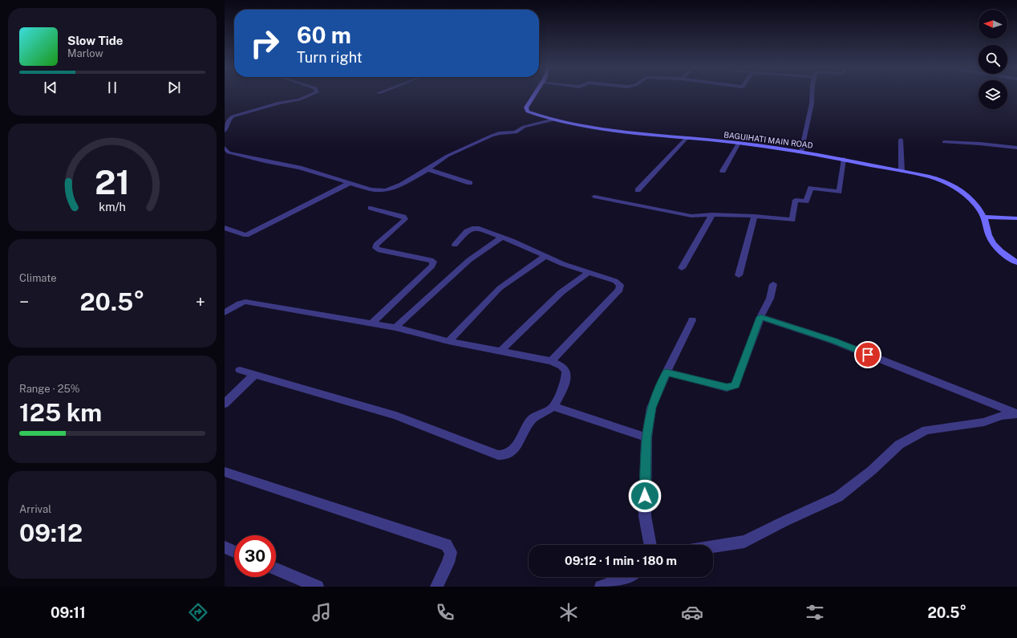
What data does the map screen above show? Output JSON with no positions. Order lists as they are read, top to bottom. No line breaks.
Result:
{"streets":{"street":["BAGUIHATI MAIN ROAD"]},"north":"left","page":{"turn":["60 m","Turn right"],"song":["Slow Tide","Marlow"],"tile":["Climate",["Range · 25%","125 km"],["Arrival","09:12"]],"heat":["−","20.5°","+"],"limit":"30","trip":"09:12 · 1 min · 180 m","tabs":["09:11","20.5°"],"gauge":["21","km/h"]}}
